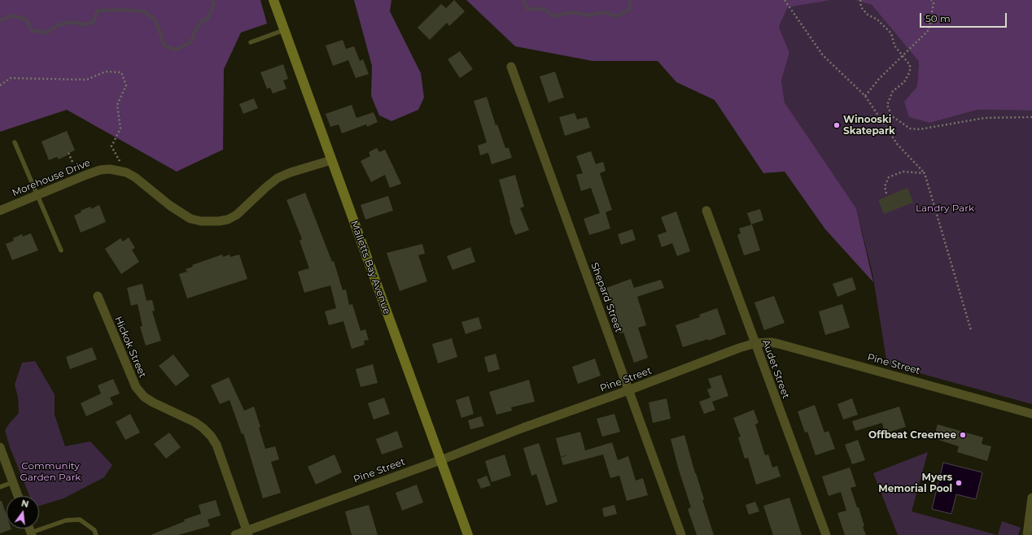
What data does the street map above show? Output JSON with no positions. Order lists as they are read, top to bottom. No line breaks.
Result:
{"streets":{"street":["Morehouse Drive","Malletts Bay Avenue","Shepard Street","Hickok Street","Pine Street","Audet Street"]},"crossings":[["Morehouse Drive","Malletts Bay Avenue"],["Malletts Bay Avenue","Pine Street"],["Shepard Street","Pine Street"],["Hickok Street","Pine Street"],["Pine Street","Audet Street"]],"parks":["Landry Park","Community Garden Park"],"places":["Winooski Skatepark","Offbeat Creemee","Myers Memorial Pool"],"scale_bar":"50 m","north":"top"}
